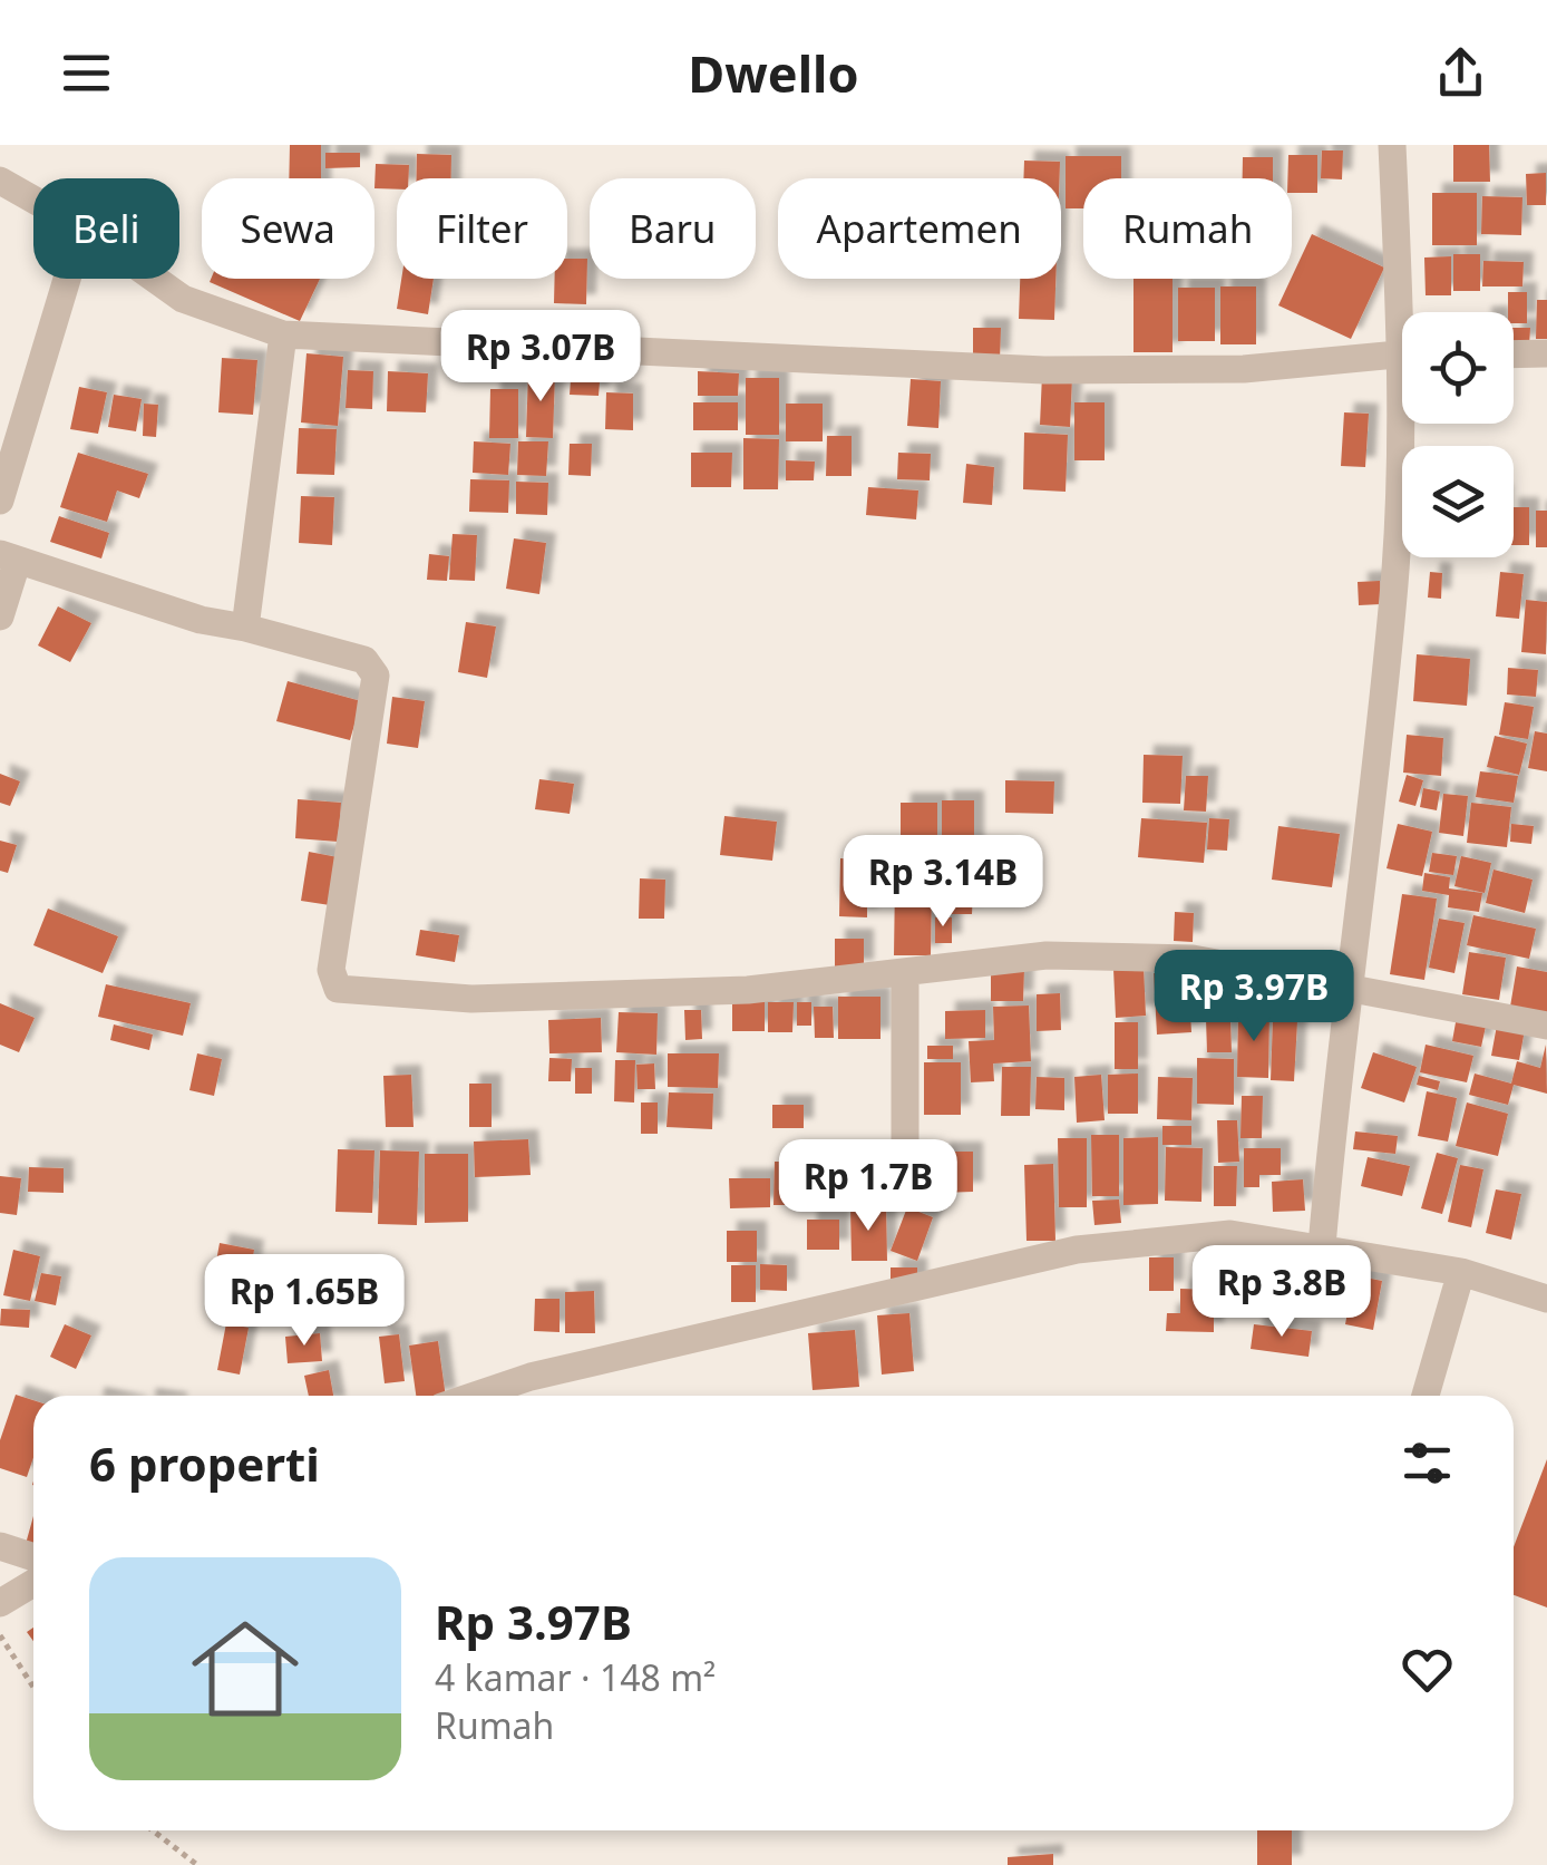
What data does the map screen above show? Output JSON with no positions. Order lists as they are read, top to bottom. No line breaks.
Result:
{"page":{"header":"Dwello","chip":["Beli","Sewa","Filter","Baru","Apartemen","Rumah"],"price":["Rp 3.07B","Rp 3.14B","Rp 3.97B","Rp 1.7B","Rp 3.8B","Rp 1.65B"],"heading":"6 properti","list":[{"name":"Rp 3.97B","note":"4 kamar · 148 m² · Rumah"}]}}
